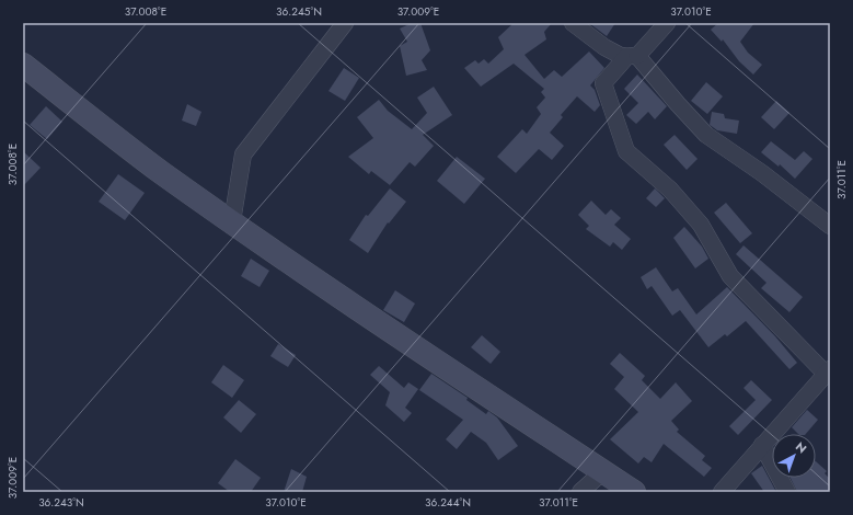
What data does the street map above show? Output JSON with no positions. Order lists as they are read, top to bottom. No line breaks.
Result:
{"north":"top right","coordinates":["37.008°E","36.245°N","37.009°E","37.010°E","37.011°E","36.243°N","36.244°N"]}
